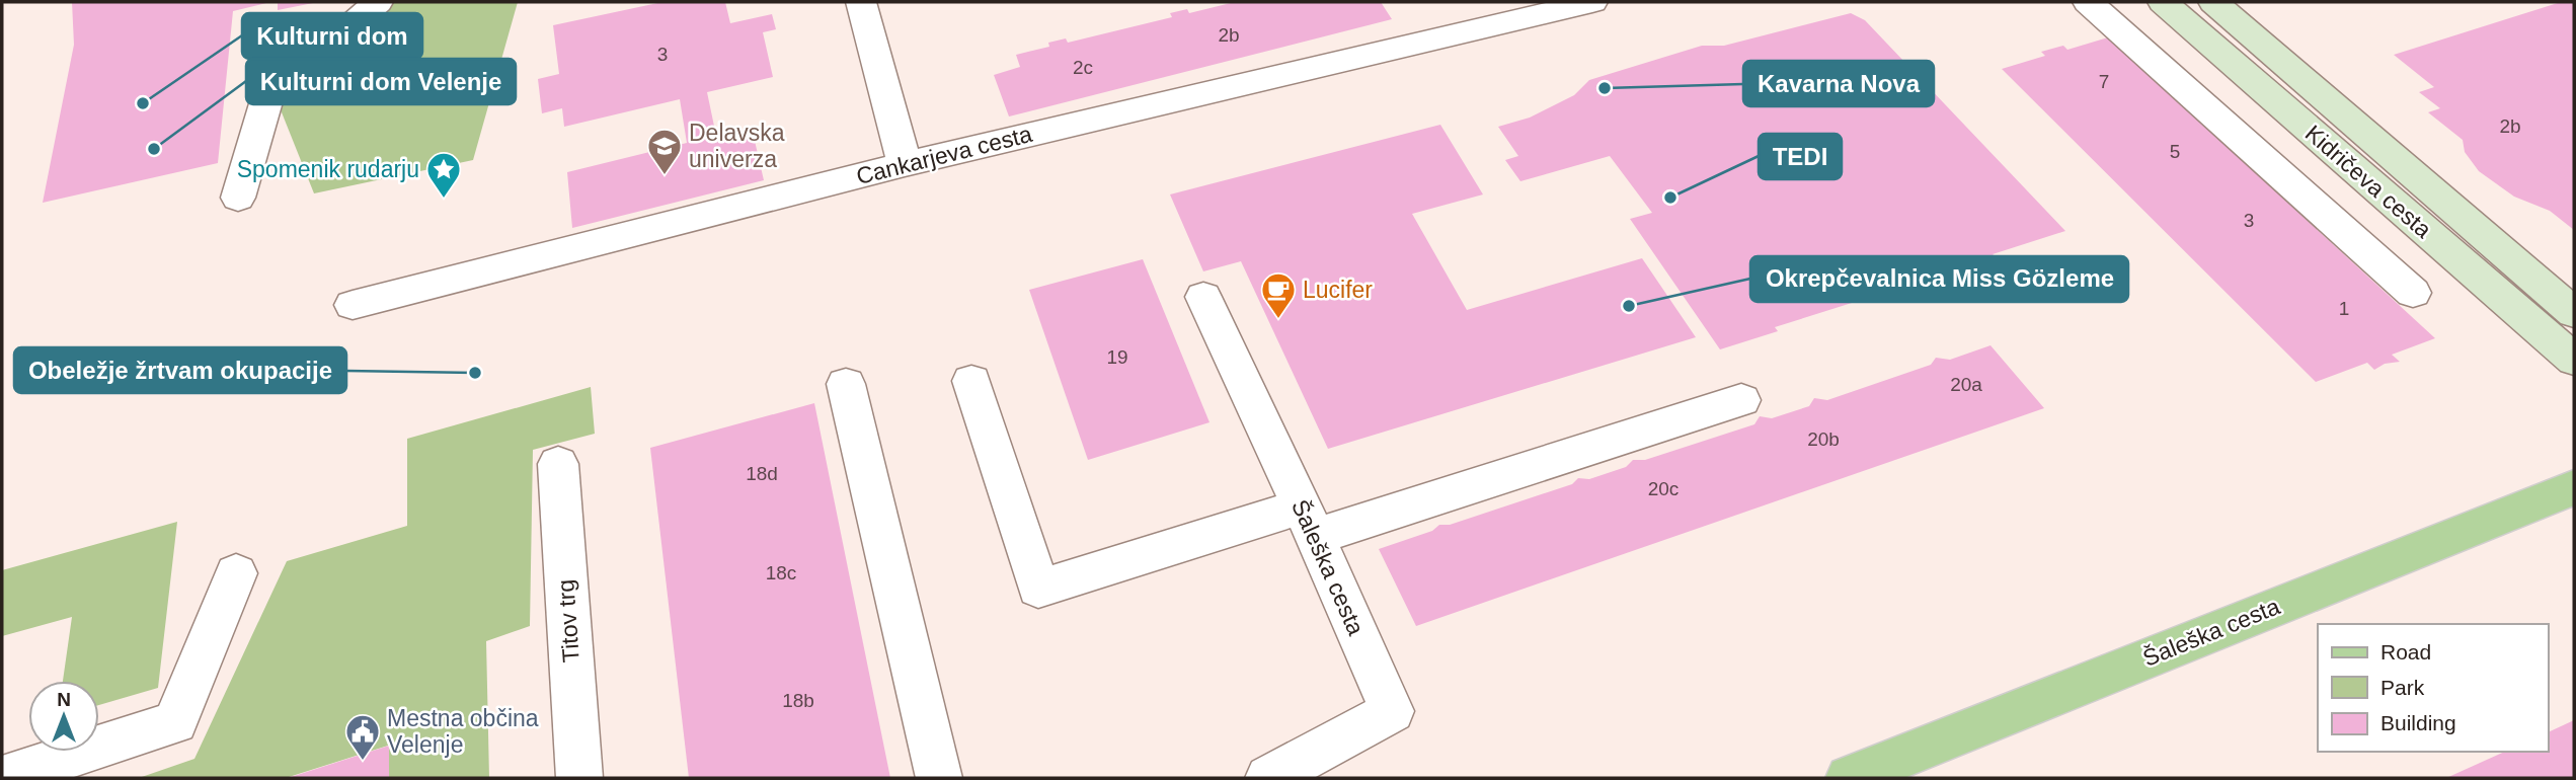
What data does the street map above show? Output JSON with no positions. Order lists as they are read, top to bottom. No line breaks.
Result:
{"streets":{"main road":["Kidričeva cesta","Šaleška cesta"],"street":["Cankarjeva cesta","Titov trg"]},"places":{"other":["Kavarna Nova","Kulturni dom","Kulturni dom Velenje","TEDI","Okrepčevalnica Miss Gözleme","Obeležje žrtvam okupacije"],"school or university":["Delavska univerza"],"place":["Spomenik rudarju"],"cafe":["Lucifer"],"public building":["Mestna občina Velenje"]},"house_numbers":["2b","3","2c","7","2b","5","3","1","19","20a","20b","18d","20c","18c","18b"],"legend":["Road","Park","Building"],"north":"top"}
